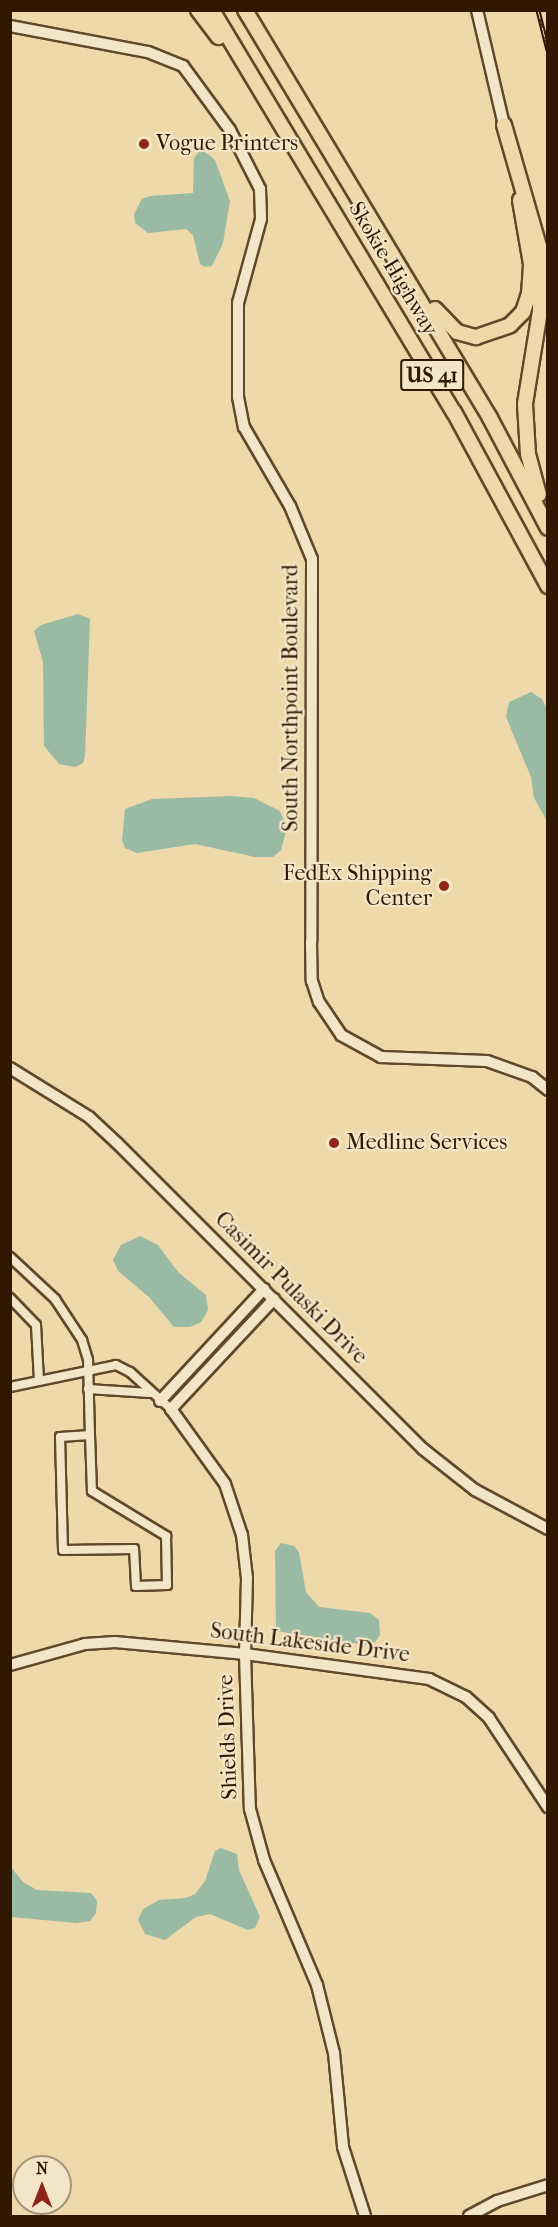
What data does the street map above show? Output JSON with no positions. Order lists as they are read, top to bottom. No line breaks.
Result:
{"streets":{"highway":["Skokie Highway","US 41"],"street":["South Northpoint Boulevard","Casimir Pulaski Drive","South Lakeside Drive","Shields Drive"]},"crossings":[["South Lakeside Drive","Shields Drive"]],"places":["Vogue Printers","FedEx Shipping Center","Medline Services"],"north":"top"}
